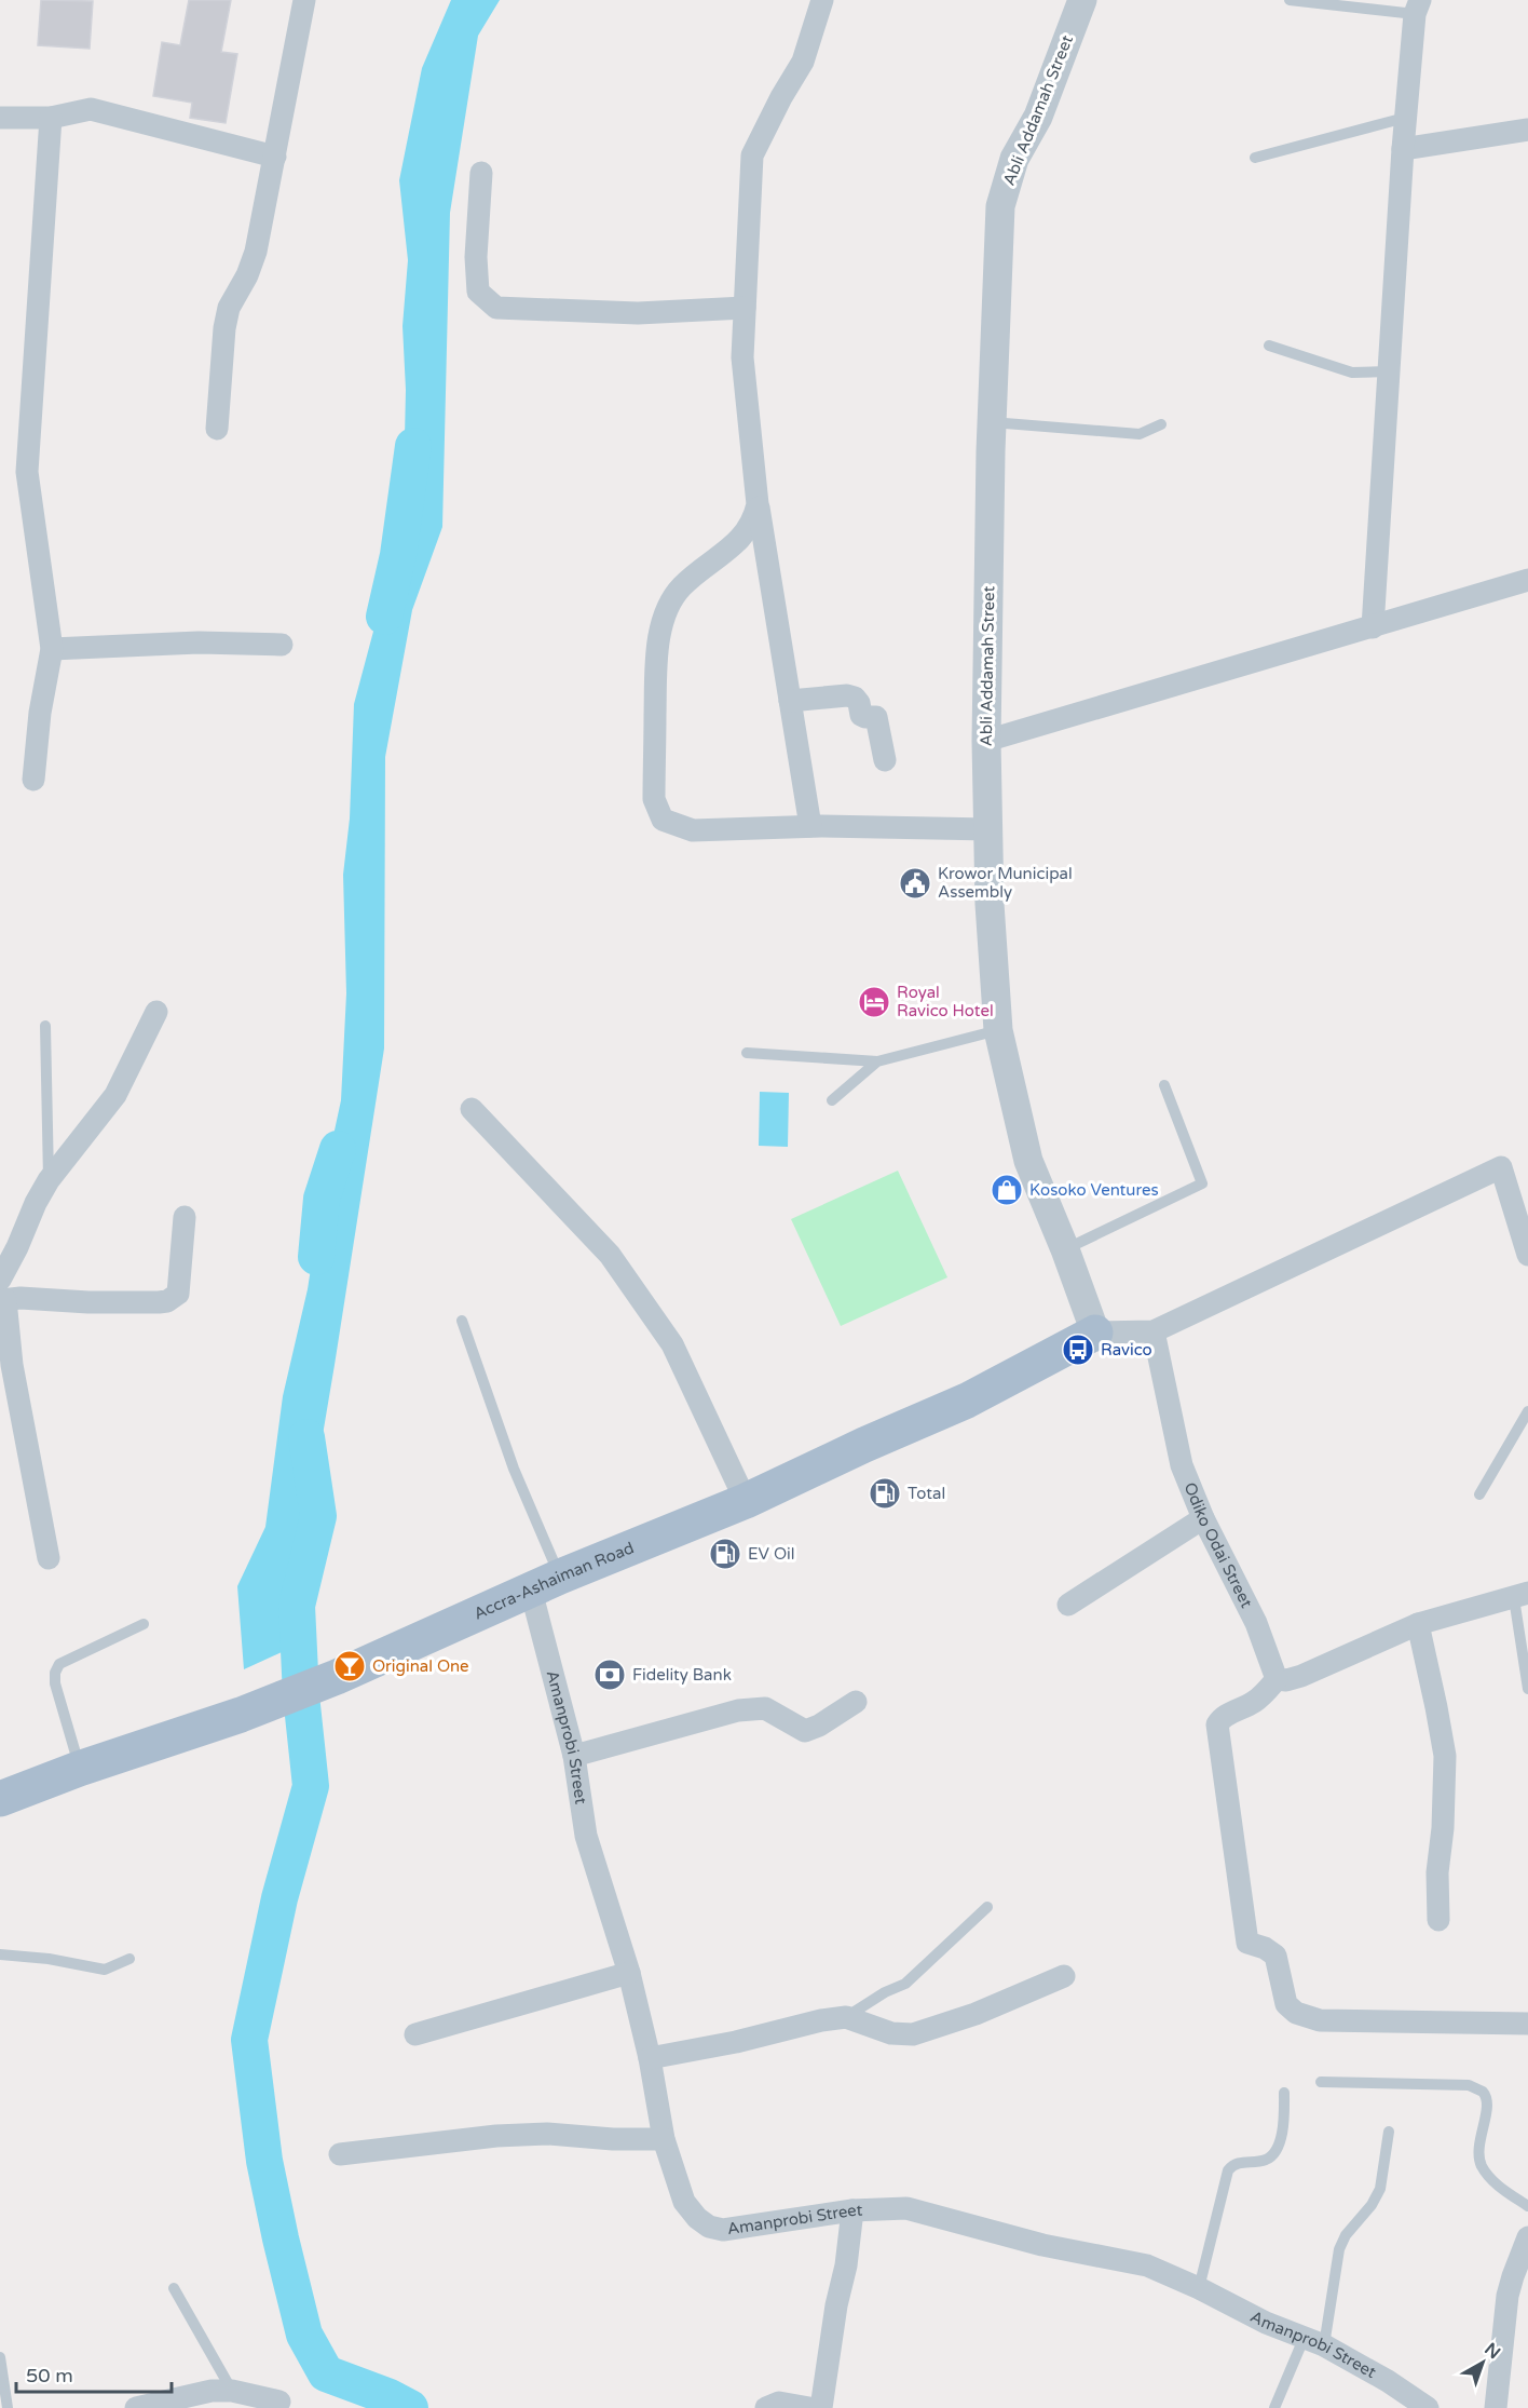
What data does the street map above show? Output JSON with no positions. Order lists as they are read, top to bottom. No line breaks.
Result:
{"streets":{"main road":["Accra-Ashaiman Road"],"street":["Abli Addamah Street","Odiko Odai Street","Amanprobi Street"]},"crossings":[["Abli Addamah Street","Accra-Ashaiman Road"],["Accra-Ashaiman Road","Amanprobi Street"]],"places":{"public building":["Krowor Municipal Assembly"],"hotel":["Royal Ravico Hotel"],"shop":["Kosoko Ventures"],"bus stop":["Ravico"],"fuel station":["Total","EV Oil"],"bar":["Original One"],"bank":["Fidelity Bank"]},"scale_bar":"50 m","north":"top right"}
